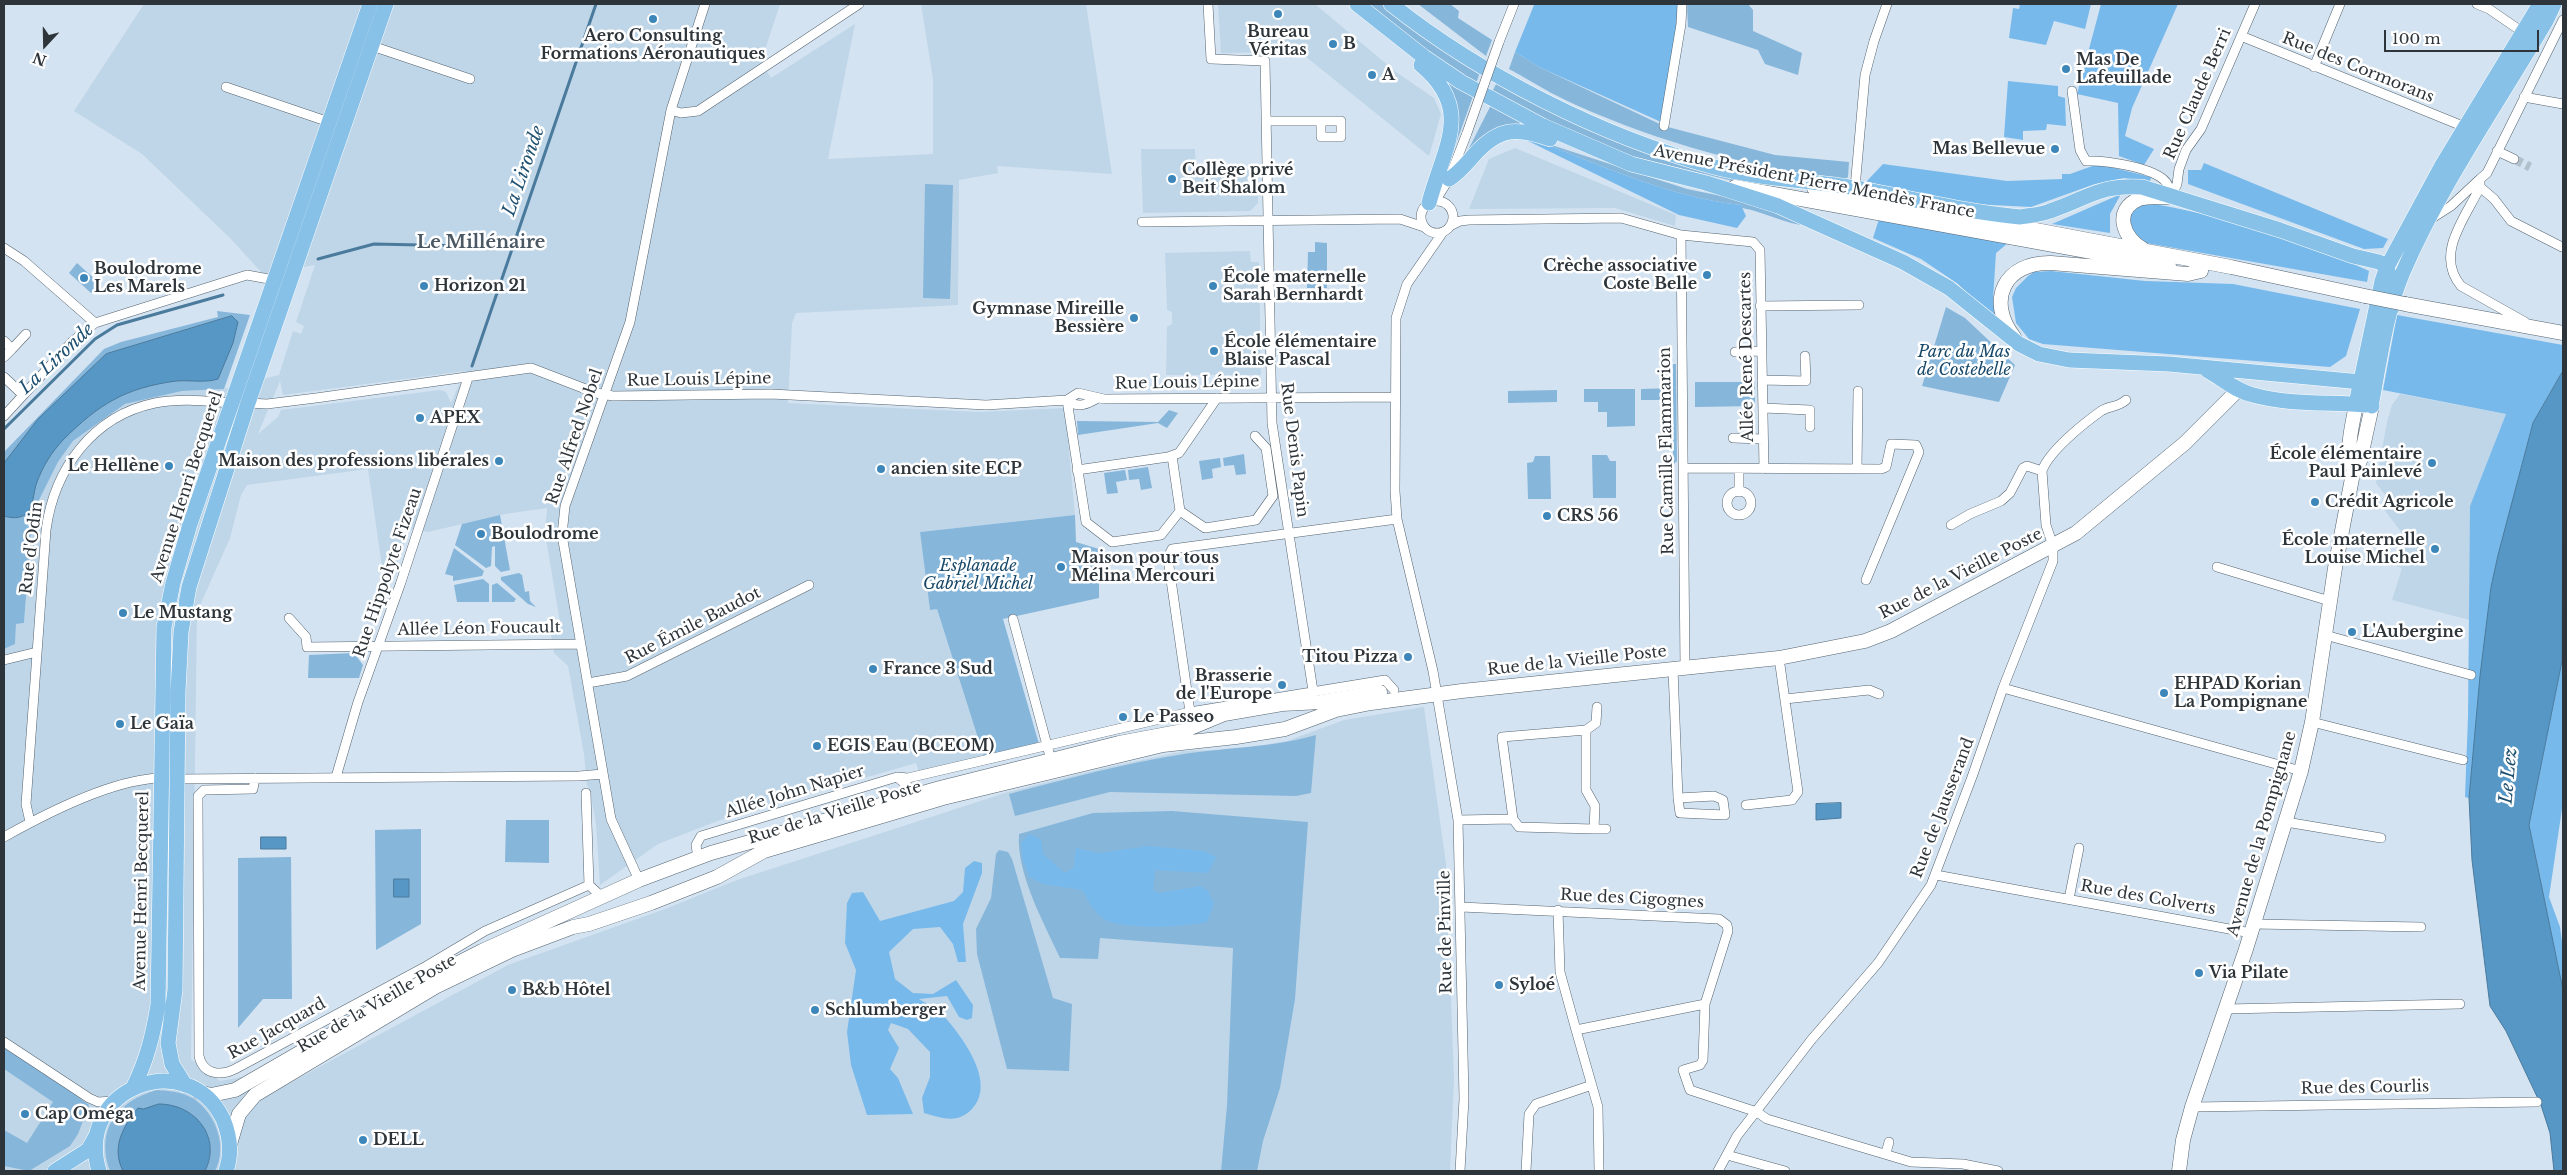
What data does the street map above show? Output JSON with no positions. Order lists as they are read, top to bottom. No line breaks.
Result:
{"streets":{"main road":["Avenue Président Pierre Mendès France","Avenue Henri Becquerel","Rue de la Vieille Poste","Avenue de la Pompignane"],"street":["Rue des Cormorans","Rue Claude Berri","Allée René Descartes","Rue Louis Lépine","Rue Alfred Nobel","Rue Denis Papin","Rue Camille Flammarion","Rue d'Odin","Rue Hippolyte Fizeau","Rue Émile Baudot","Allée Léon Foucault","Allée John Napier","Rue de Jausserand","Rue des Colverts","Rue des Cigognes","Rue de Pinville","Rue Jacquard","Rue des Courlis"]},"crossings":[["Rue des Cormorans","Rue Claude Berri"],["Rue des Cormorans","Avenue de la Pompignane"],["Avenue Président Pierre Mendès France","Avenue de la Pompignane"],["Allée René Descartes","Rue Camille Flammarion"],["Rue Louis Lépine","Rue Alfred Nobel"],["Rue Louis Lépine","Rue Denis Papin"],["Rue Louis Lépine","Avenue Henri Becquerel"],["Rue Louis Lépine","Rue Hippolyte Fizeau"],["Rue Louis Lépine","Rue de Pinville"],["Rue Alfred Nobel","Rue de la Vieille Poste"],["Rue Alfred Nobel","Rue Émile Baudot"],["Rue Alfred Nobel","Allée Léon Foucault"],["Rue Denis Papin","Rue de la Vieille Poste"],["Rue Camille Flammarion","Rue de la Vieille Poste"],["Avenue Henri Becquerel","Rue d'Odin"],["Avenue Henri Becquerel","Rue de la Vieille Poste"],["Rue Hippolyte Fizeau","Allée Léon Foucault"],["Rue de la Vieille Poste","Allée John Napier"],["Rue de la Vieille Poste","Rue de Jausserand"],["Rue de la Vieille Poste","Rue de Pinville"],["Rue de Jausserand","Rue des Colverts"],["Rue de Jausserand","Rue des Cigognes"],["Avenue de la Pompignane","Rue des Colverts"],["Avenue de la Pompignane","Rue des Courlis"],["Rue des Cigognes","Rue de Pinville"]],"districts":["Le Millénaire"],"water":["La Lironde","Le Lez"],"parks":["Parc du Mas de Costebelle","Esplanade Gabriel Michel"],"places":["Bureau Véritas","Aero Consulting Formations Aéronautiques","B","Mas De Lafeuillade","A","Mas Bellevue","Collège privé Beit Shalom","Crèche associative Coste Belle","Boulodrome Les Marels","Horizon 21","École maternelle Sarah Bernhardt","Gymnase Mireille Bessière","École élémentaire Blaise Pascal","APEX","Maison des professions libérales","École élémentaire Paul Painlevé","Le Hellène","ancien site ECP","Crédit Agricole","CRS 56","Boulodrome","École maternelle Louise Michel","Maison pour tous Mélina Mercouri","Le Mustang","L'Aubergine","Titou Pizza","France 3 Sud","Brasserie de l'Europe","EHPAD Korian La Pompignane","Le Passeo","Le Gaïa","EGIS Eau (BCEOM)","Via Pilate","Syloé","B&b Hôtel","Schlumberger","Cap Oméga","DELL"],"scale_bar":"100 m","north":"bottom"}
